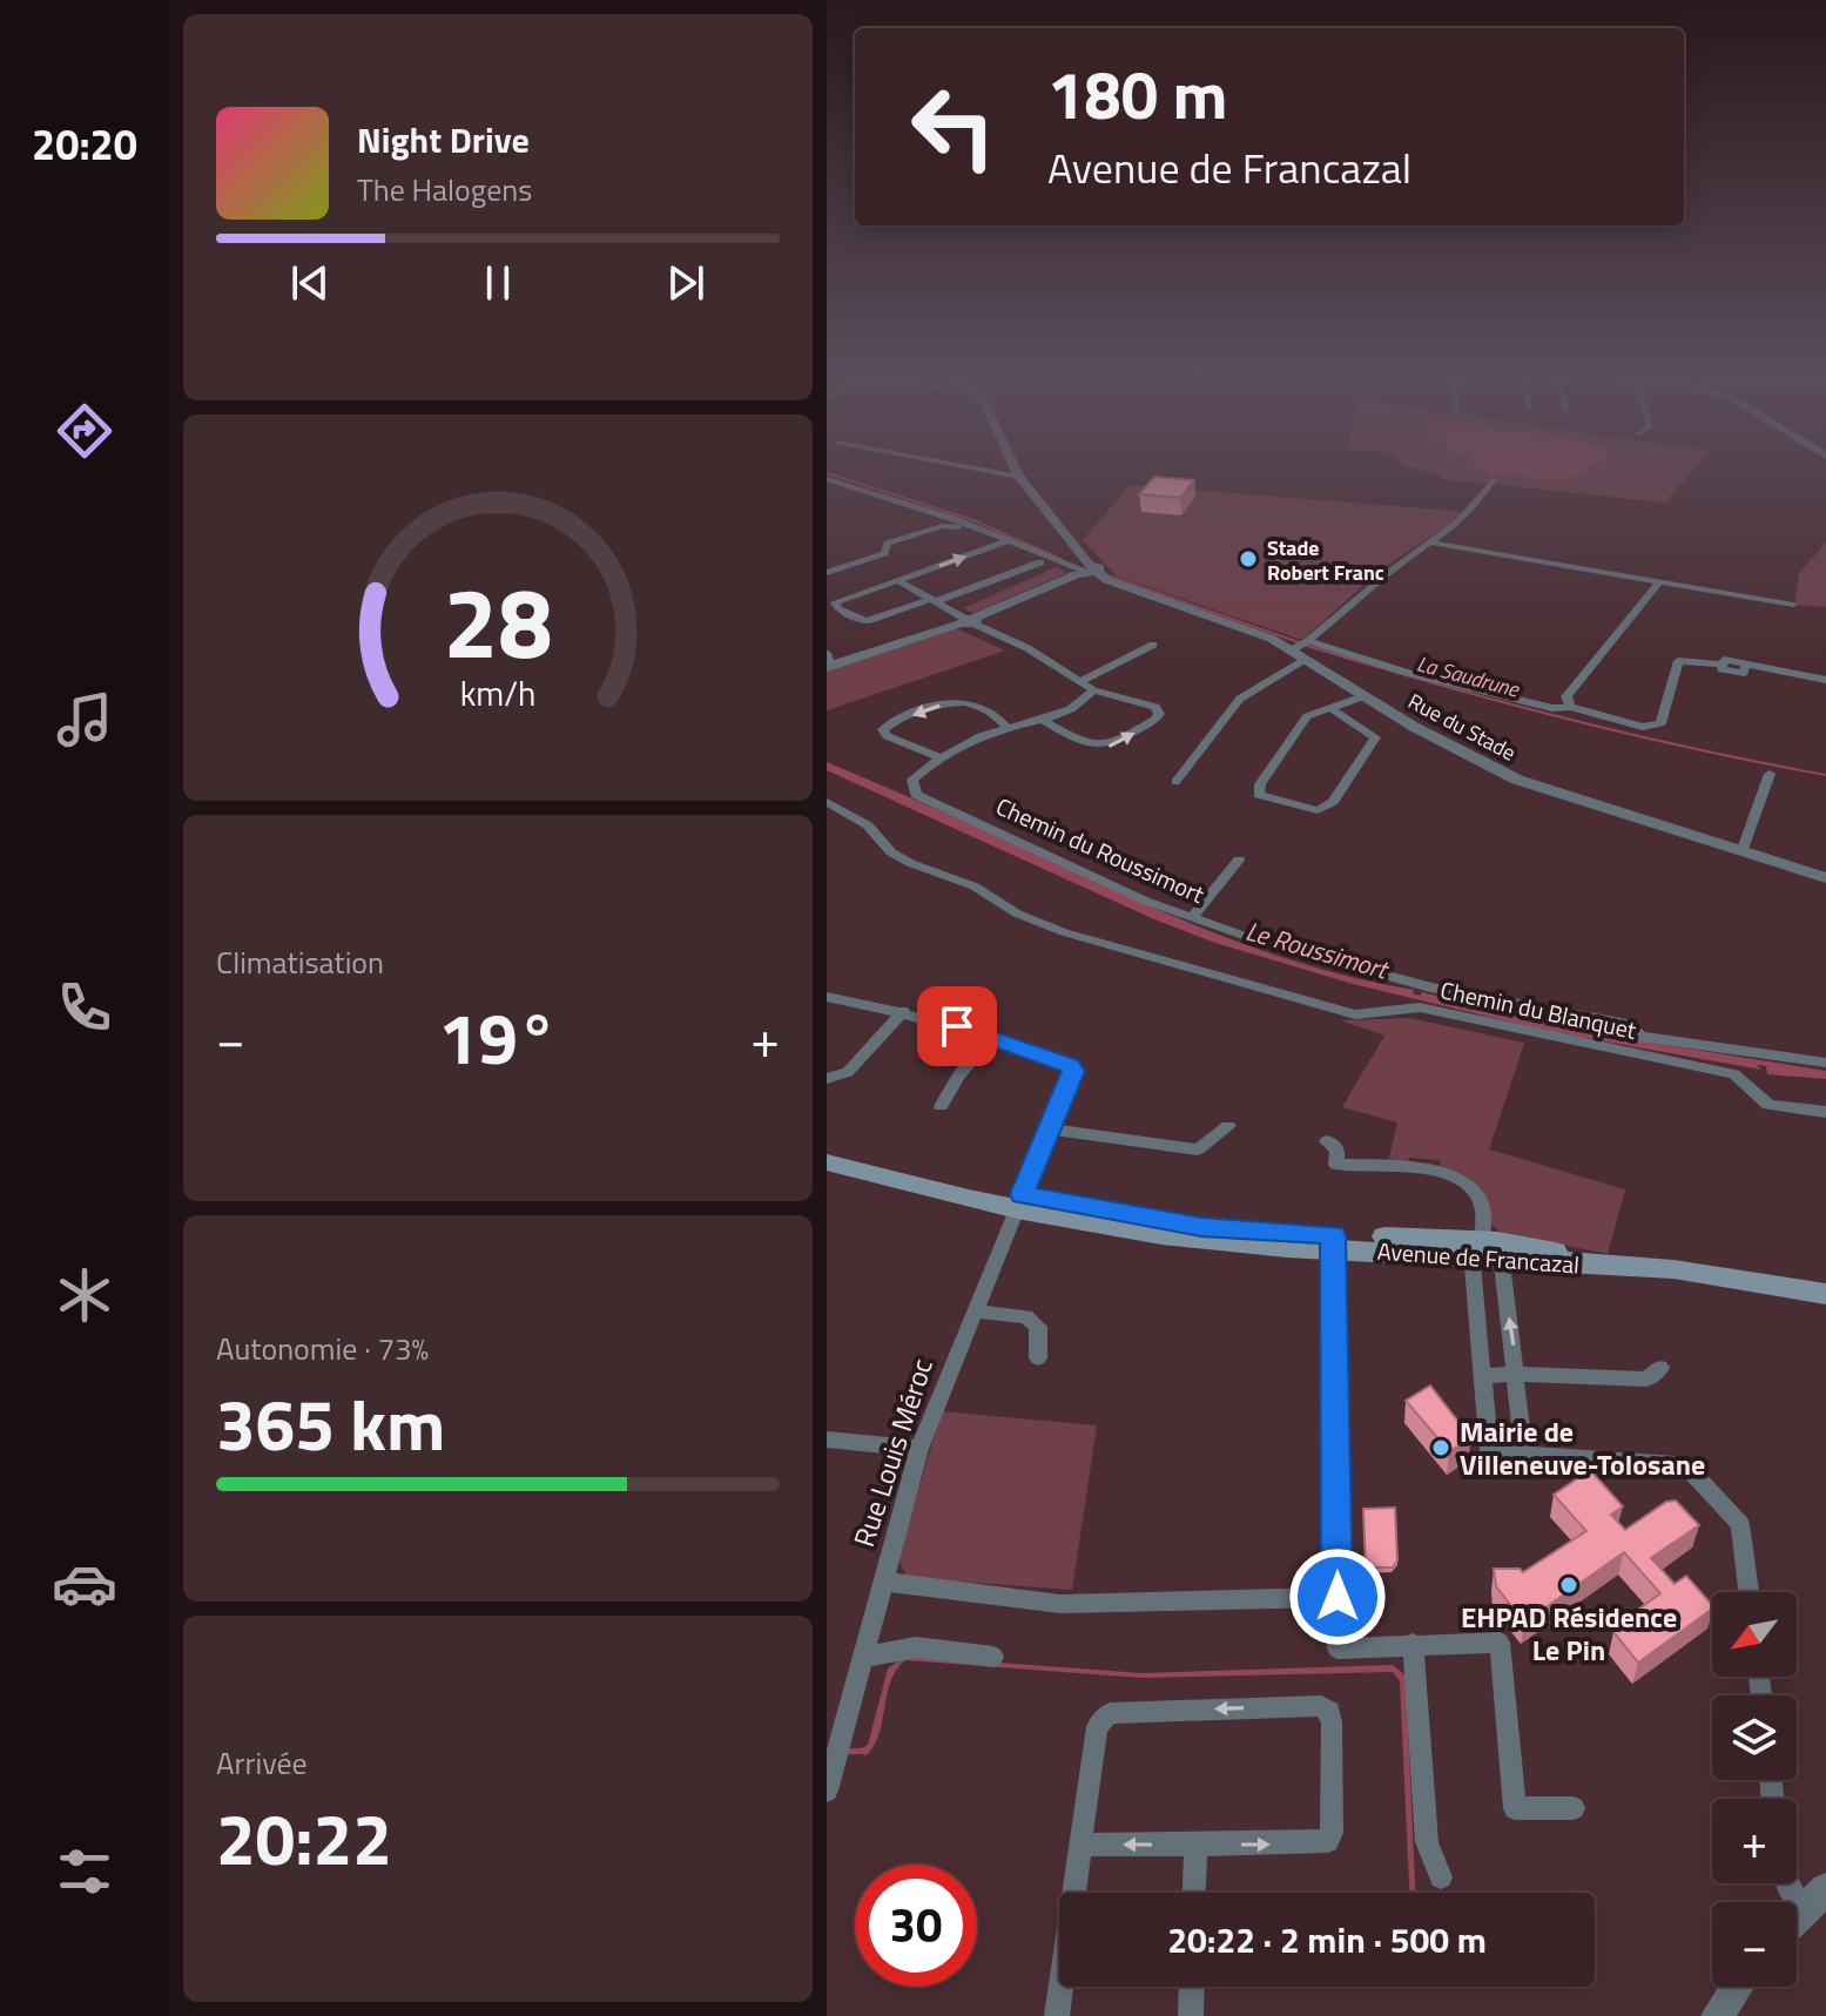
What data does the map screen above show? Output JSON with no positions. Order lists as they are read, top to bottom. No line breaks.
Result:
{"streets":{"main road":["Avenue de Francazal"],"street":["Rue du Stade","Chemin du Roussimort","Chemin du Blanquet","Rue Louis Méroc"]},"crossings":[["Avenue de Francazal","Rue Louis Méroc"]],"water":["La Saudrune","Le Roussimort"],"places":["Stade Robert Franc","Mairie de Villeneuve-Tolosane","EHPAD Résidence Le Pin"],"north":"bottom left","page":{"tabs":"20:20","turn":["180 m","Avenue de Francazal"],"song":["Night Drive","The Halogens"],"tile":["Climatisation",["Autonomie · 73%","365 km"],["Arrivée","20:22"]],"heat":["−","19°","+"],"map_buttons":["+","−"],"limit":"30","trip":"20:22 · 2 min · 500 m","gauge":["28","km/h"]}}
